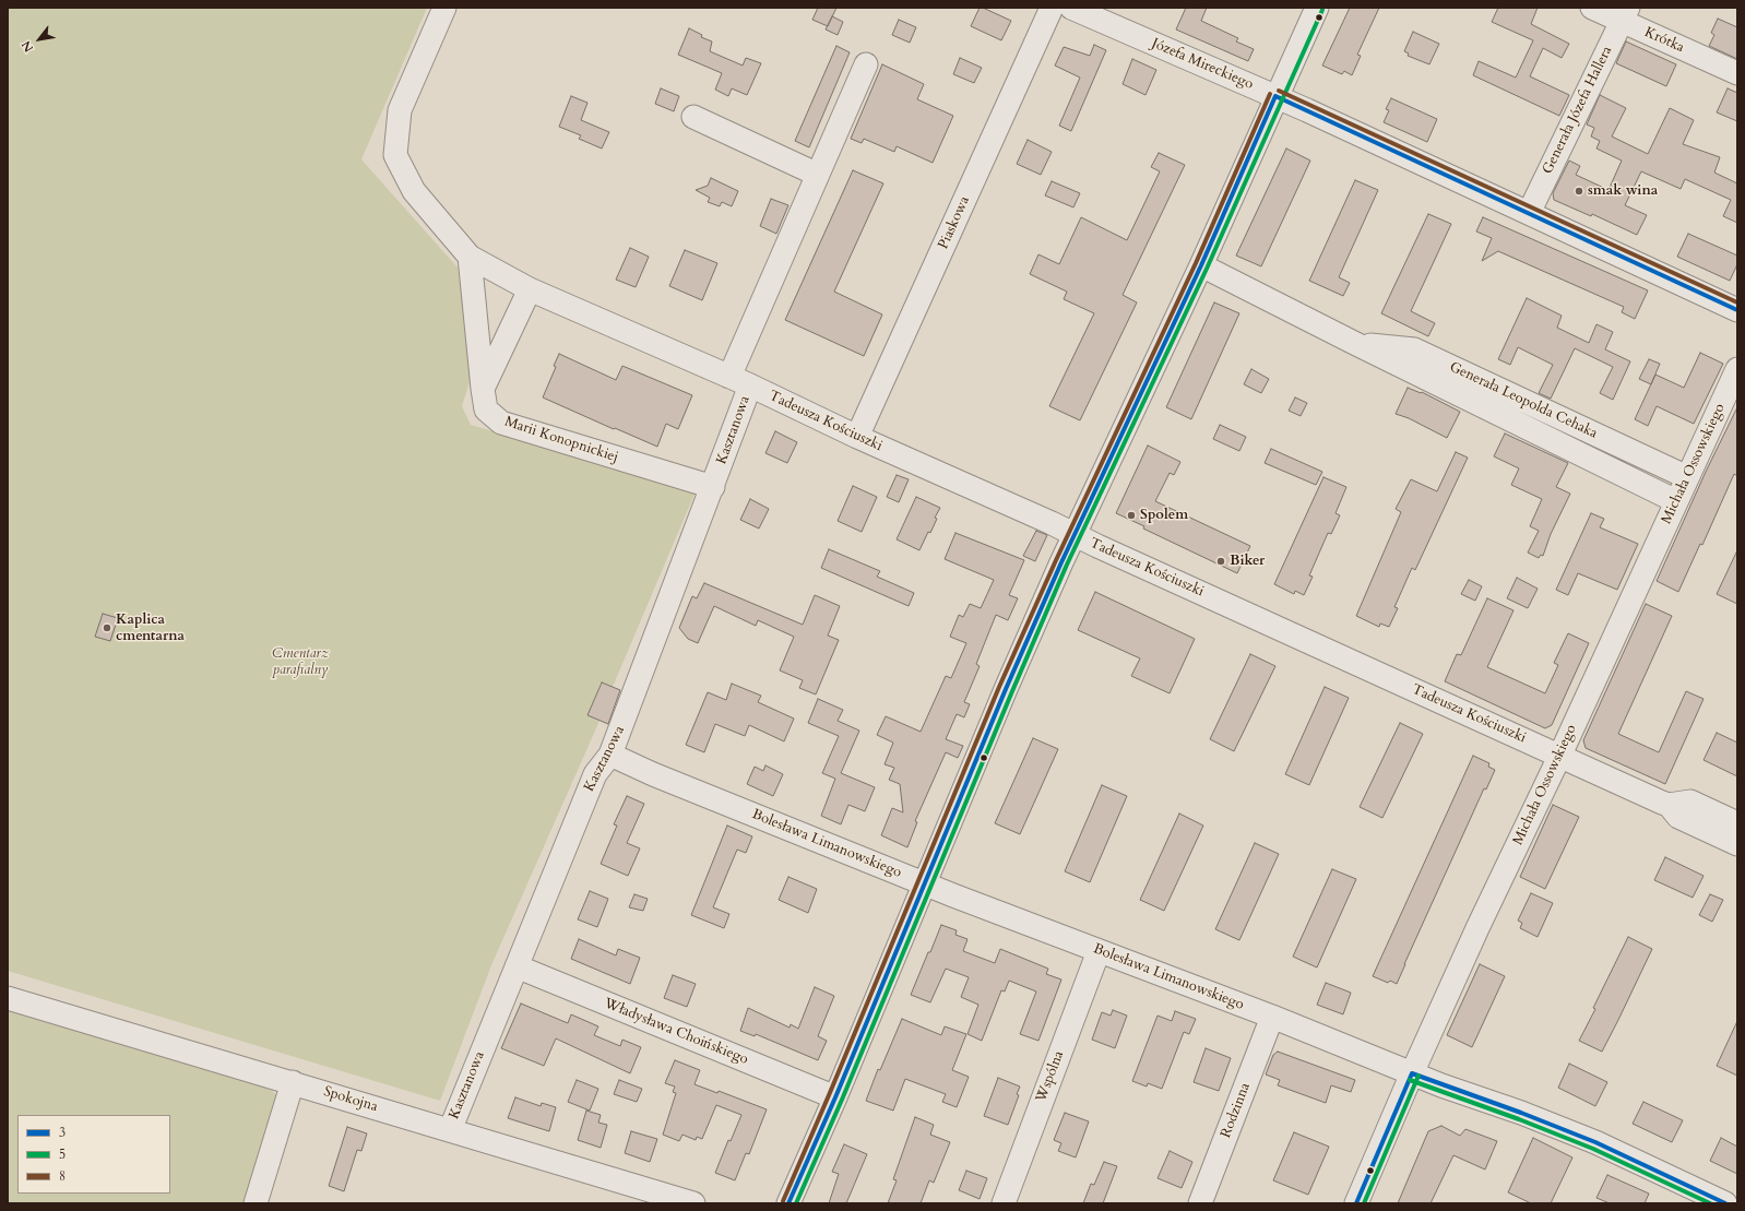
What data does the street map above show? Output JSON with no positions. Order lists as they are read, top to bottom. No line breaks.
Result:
{"streets":{"street":["Krótka","Józefa Mireckiego","Generała Józefa Hallera","Piaskowa","Generała Leopolda Cehaka","Tadeusza Kościuszki","Kasztanowa","Marii Konopnickiej","Michała Ossowskiego","Bolesława Limanowskiego","Władysława Choińskiego","Wspólna","Spokojna","Rodzinna"]},"crossings":[["Krótka","Generała Józefa Hallera"],["Józefa Mireckiego","Generała Józefa Hallera"],["Piaskowa","Tadeusza Kościuszki"],["Generała Leopolda Cehaka","Michała Ossowskiego"],["Tadeusza Kościuszki","Kasztanowa"],["Tadeusza Kościuszki","Michała Ossowskiego"],["Kasztanowa","Marii Konopnickiej"],["Kasztanowa","Bolesława Limanowskiego"],["Kasztanowa","Władysława Choińskiego"],["Kasztanowa","Spokojna"],["Michała Ossowskiego","Bolesława Limanowskiego"],["Bolesława Limanowskiego","Wspólna"],["Bolesława Limanowskiego","Rodzinna"]],"parks":["Cmentarz parafialny"],"places":["smak wina","Spolem","Biker","Kaplica cmentarna"],"lines":["transit line 5","transit line 8","transit line 3"],"legend":["3","5","8"],"north":"bottom left"}
